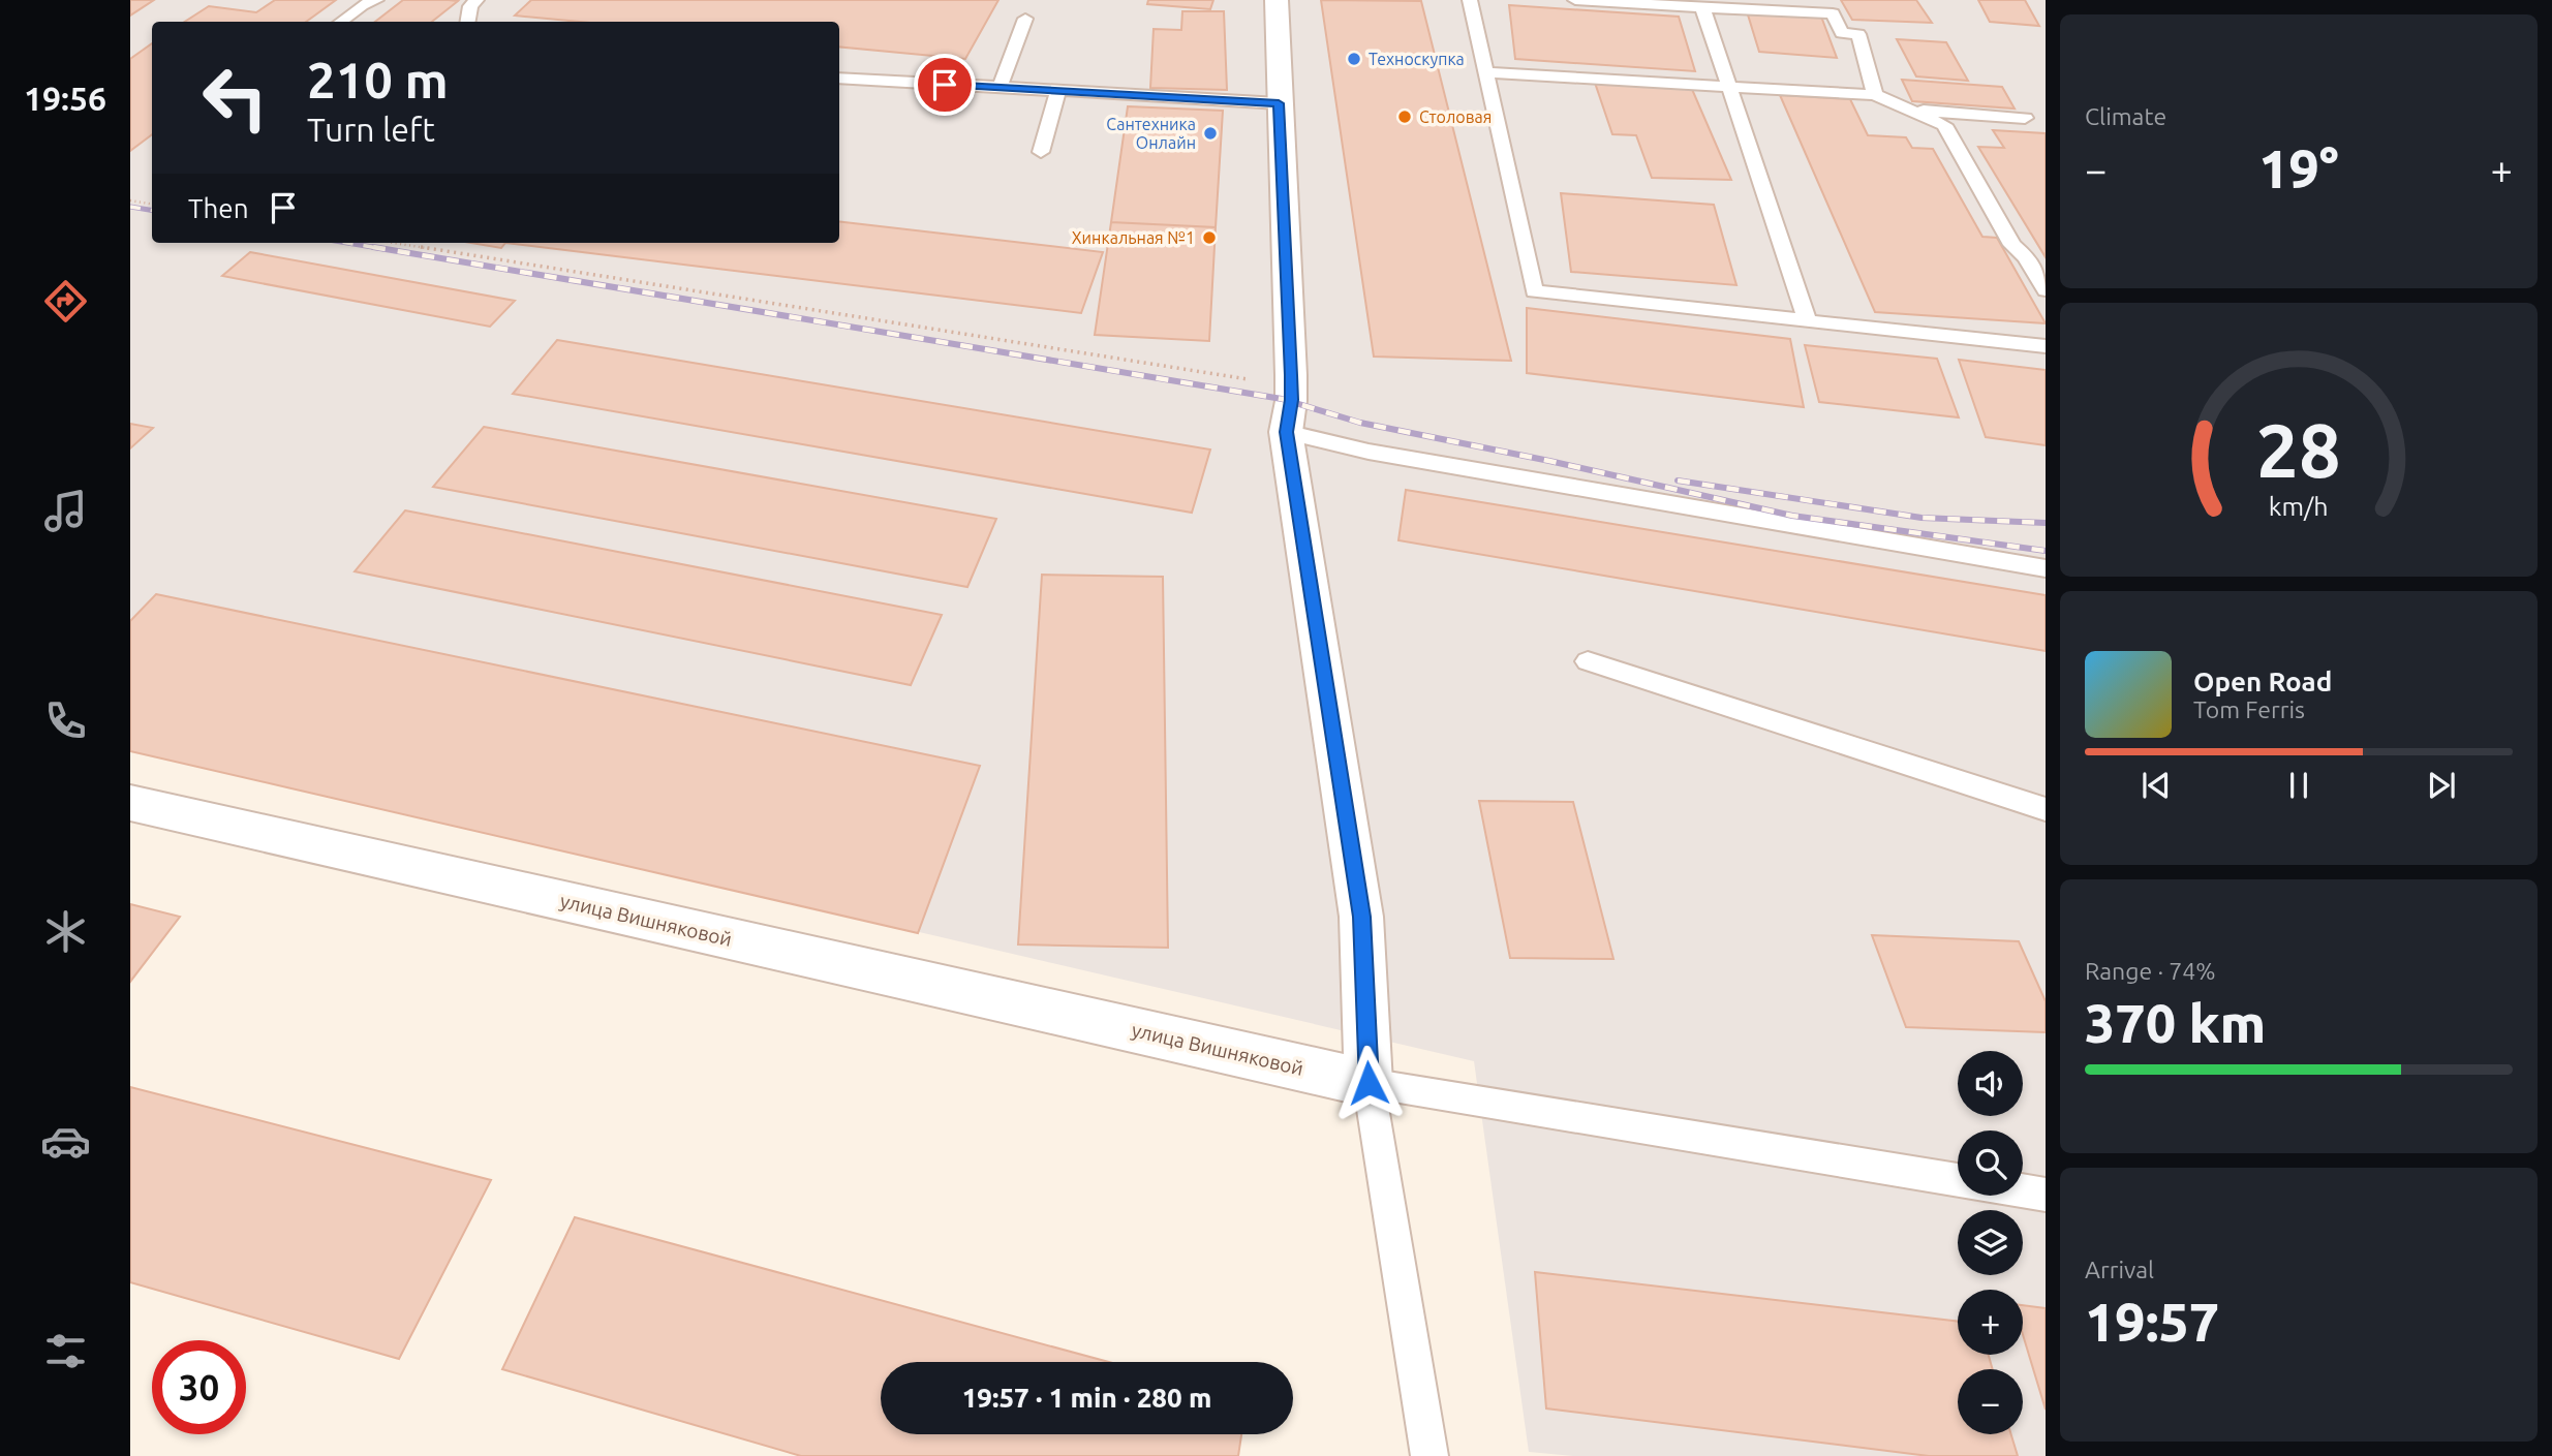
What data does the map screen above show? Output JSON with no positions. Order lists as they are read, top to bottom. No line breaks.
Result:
{"streets":{"street":["улица Вишняковой"]},"places":["Техноскупка","Столовая","Сантехника Онлайн","Хинкальная №1"],"page":{"tabs":"19:56","tile":["Climate",["Range · 74%","370 km"],["Arrival","19:57"]],"turn":["210 m","Turn left"],"heat":["−","19°","+"],"then":"Then","song":["Open Road","Tom Ferris"],"map_buttons":["+","−"],"limit":"30","trip":"19:57 · 1 min · 280 m","gauge":["28","km/h"]}}
